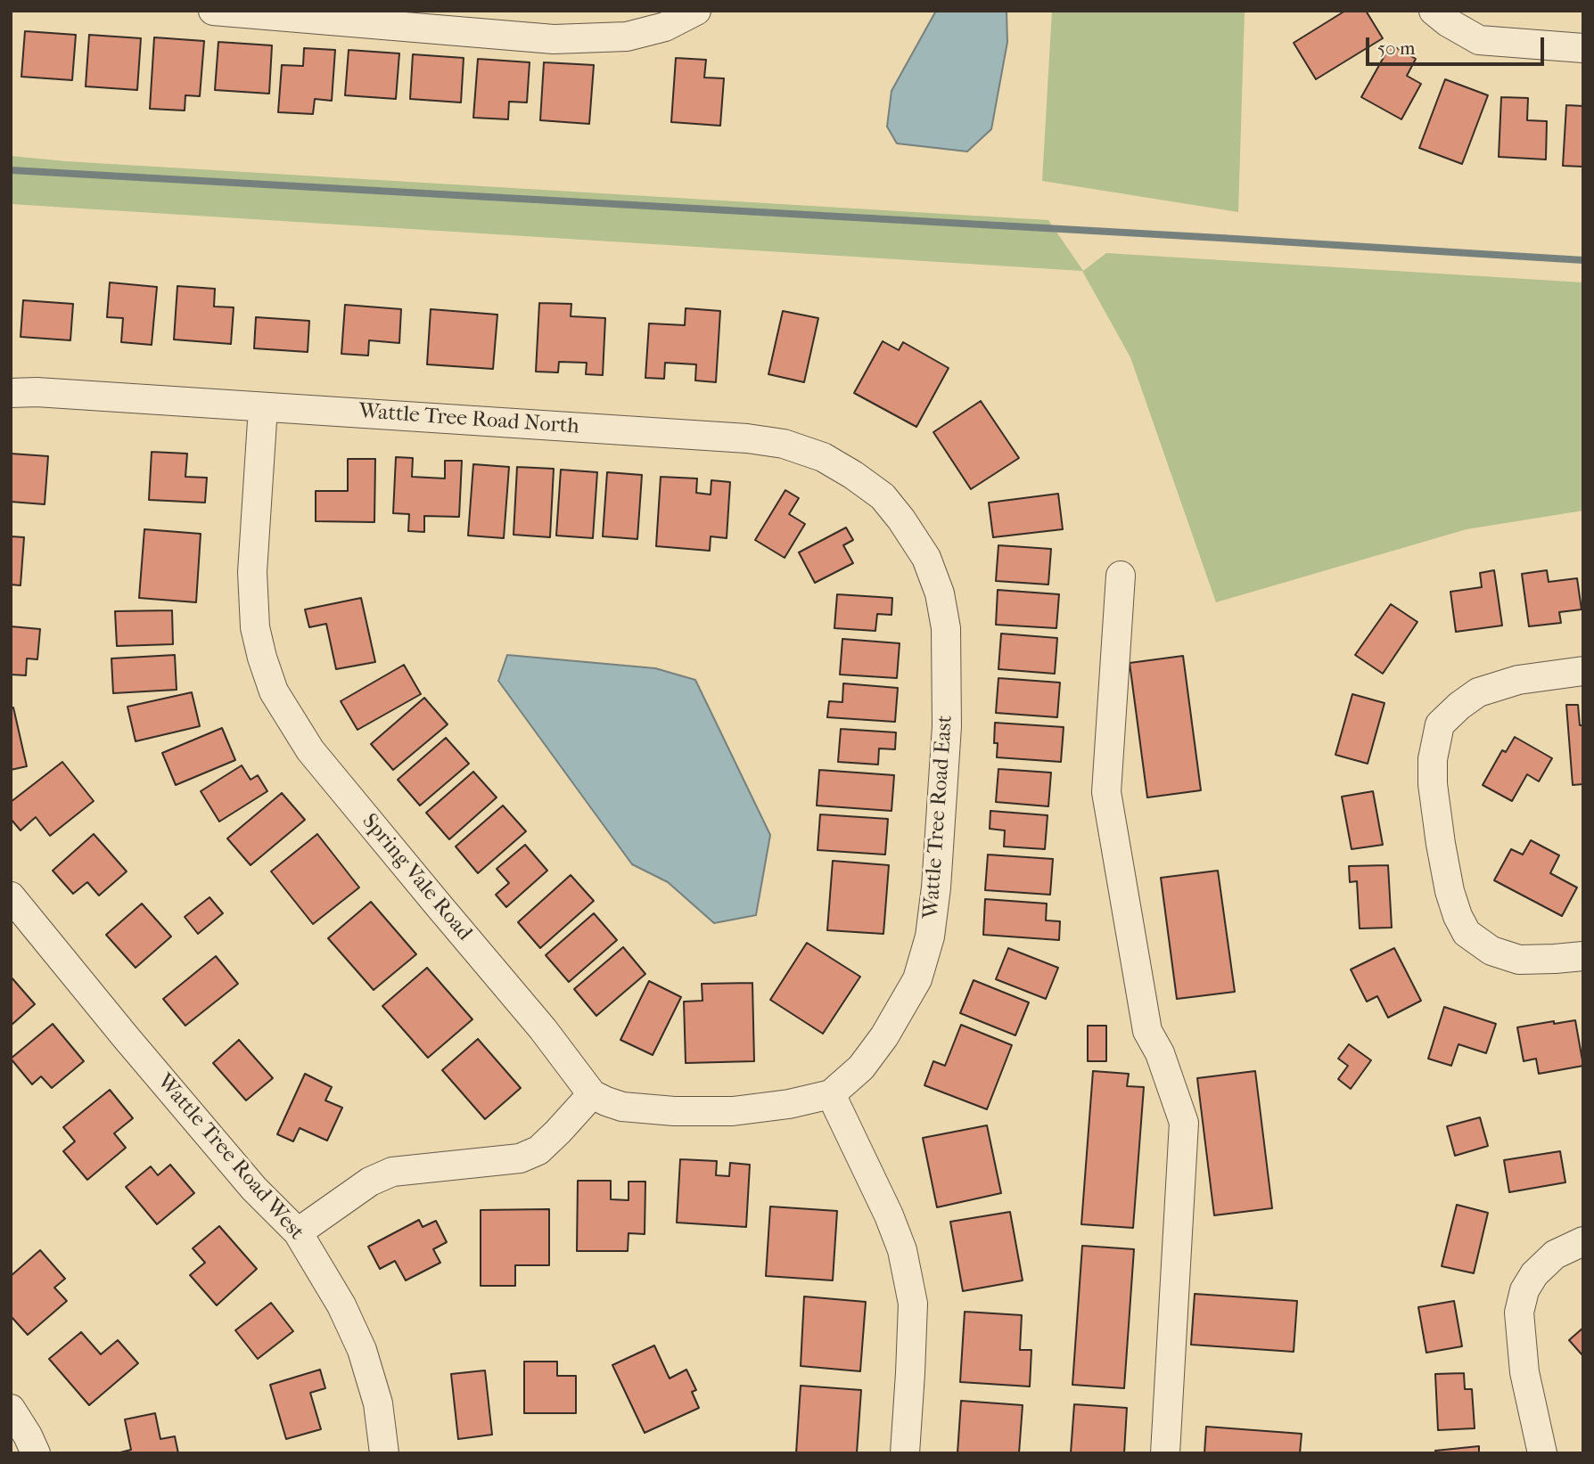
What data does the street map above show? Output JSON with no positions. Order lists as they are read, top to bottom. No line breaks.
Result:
{"streets":{"street":["Wattle Tree Road North","Wattle Tree Road East","Spring Vale Road","Wattle Tree Road West"]},"crossings":[["Wattle Tree Road North","Wattle Tree Road East"],["Wattle Tree Road North","Spring Vale Road"]],"scale_bar":"50 m"}
